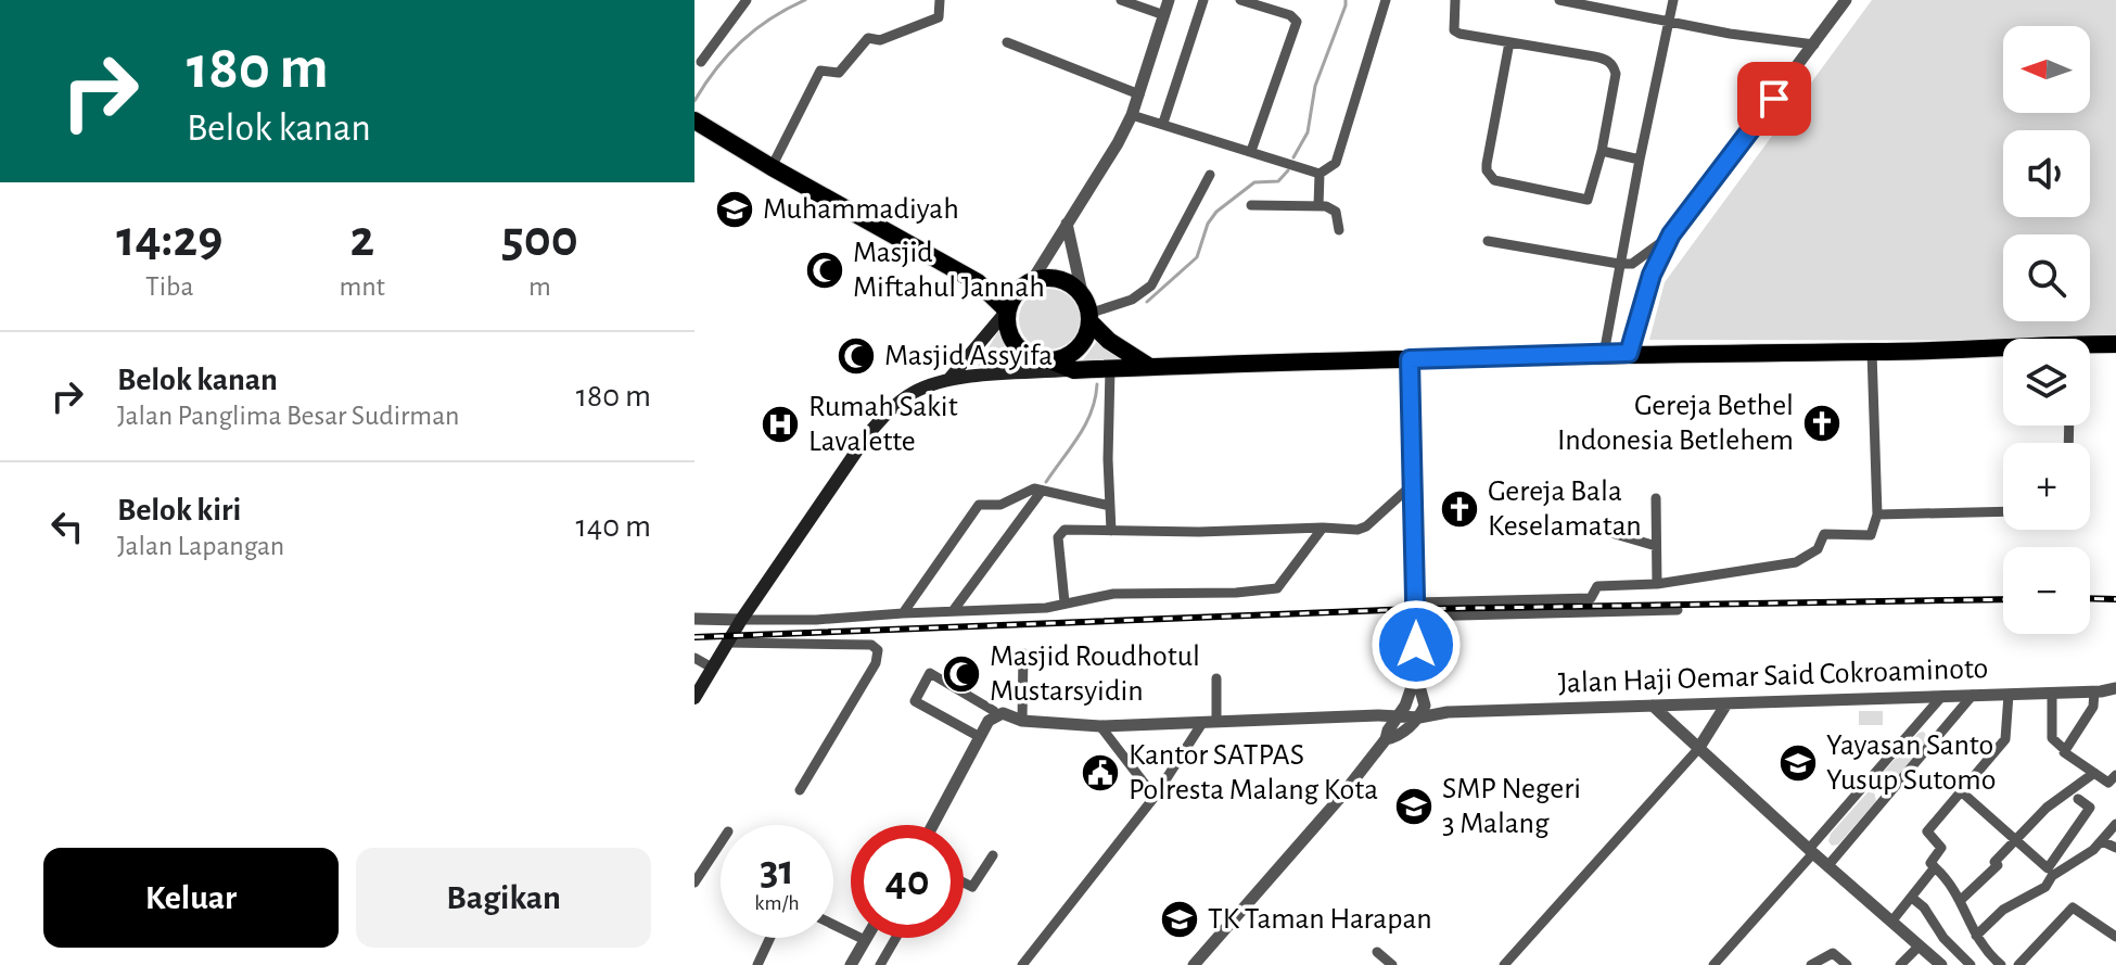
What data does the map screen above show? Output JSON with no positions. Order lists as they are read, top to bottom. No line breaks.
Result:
{"streets":{"street":["Jalan Haji Oemar Said Cokroaminoto"]},"places":{"school or university":["Muhammadiyah","Yayasan Santo Yusup Sutomo","SMP Negeri 3 Malang","TK Taman Harapan"],"mosque":["Masjid Miftahul Jannah","Masjid Assyifa","Masjid Roudhotul Mustarsyidin"],"church":["Gereja Bethel Indonesia Betlehem","Gereja Bala Keselamatan"],"hospital":["Rumah Sakit Lavalette"],"public building":["Kantor SATPAS Polresta Malang Kota"]},"north":"left","page":{"turn":["180 m","Belok kanan"],"map_buttons":["+","−"],"eta":["14:29","Tiba","2","mnt","500","m"],"list":[{"name":"Belok kanan","note":"Jalan Panglima Besar Sudirman","value":"180 m"},{"name":"Belok kiri","note":"Jalan Lapangan","value":"140 m"}],"speed":"31 km/h","limit":"40","buttons":["Keluar","Bagikan"]}}
